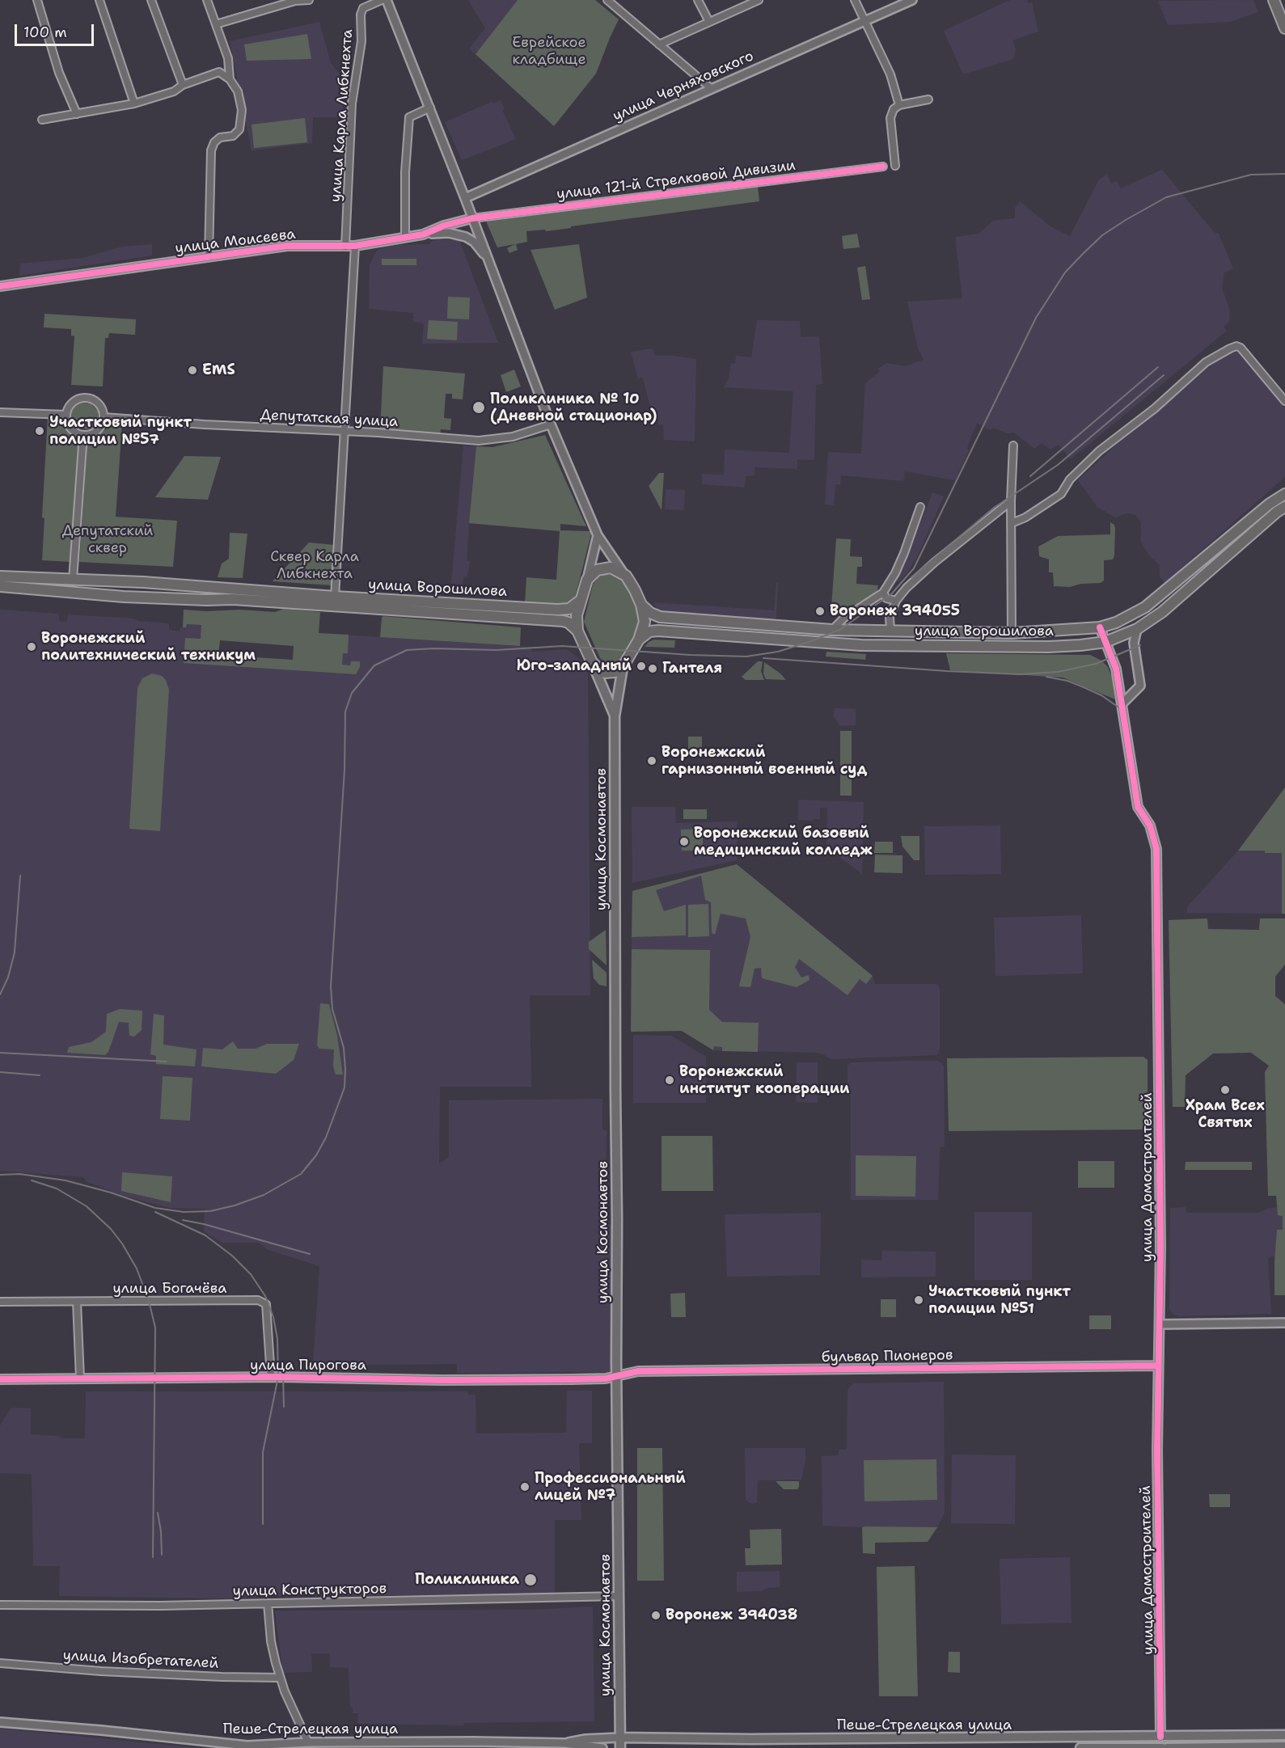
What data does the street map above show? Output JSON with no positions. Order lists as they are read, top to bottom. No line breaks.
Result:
{"streets":{"main road":["улица Ворошилова","улица Космонавтов","Пеше-Стрелецкая улица"],"street":["улица Черняховского","улица Карла Либкнехта","улица 121-й Стрелковой Дивизии","улица Моисеева","Депутатская улица","улица Домостроителей","улица Богачёва","бульвар Пионеров","улица Пирогова","улица Конструкторов","улица Изобретателей"]},"crossings":[["улица Карла Либкнехта","улица Моисеева"],["улица 121-й Стрелковой Дивизии","улица Моисеева"],["улица Ворошилова","улица Космонавтов"],["улица Ворошилова","улица Домостроителей"],["улица Космонавтов","бульвар Пионеров"],["улица Космонавтов","улица Пирогова"],["улица Космонавтов","улица Конструкторов"],["улица Космонавтов","Пеше-Стрелецкая улица"],["улица Домостроителей","бульвар Пионеров"],["улица Домостроителей","Пеше-Стрелецкая улица"],["улица Богачёва","улица Пирогова"],["бульвар Пионеров","улица Пирогова"]],"parks":["Еврейское кладбище","Депутатский сквер","Сквер Карла Либкнехта"],"places":["EMS","Поликлиника № 10 (Дневной стационар)","Участковый пункт полиции №57","Воронеж 394055","Воронежский политехнический техникум","Юго-западный","Гантеля","Воронежский гарнизонный военный суд","Воронежский базовый медицинский колледж","Воронежский институт кооперации","Храм Всех Святых","Участковый пункт полиции №51","Профессиональный лицей №7","Поликлиника","Воронеж 394038"],"scale_bar":"100 m"}
